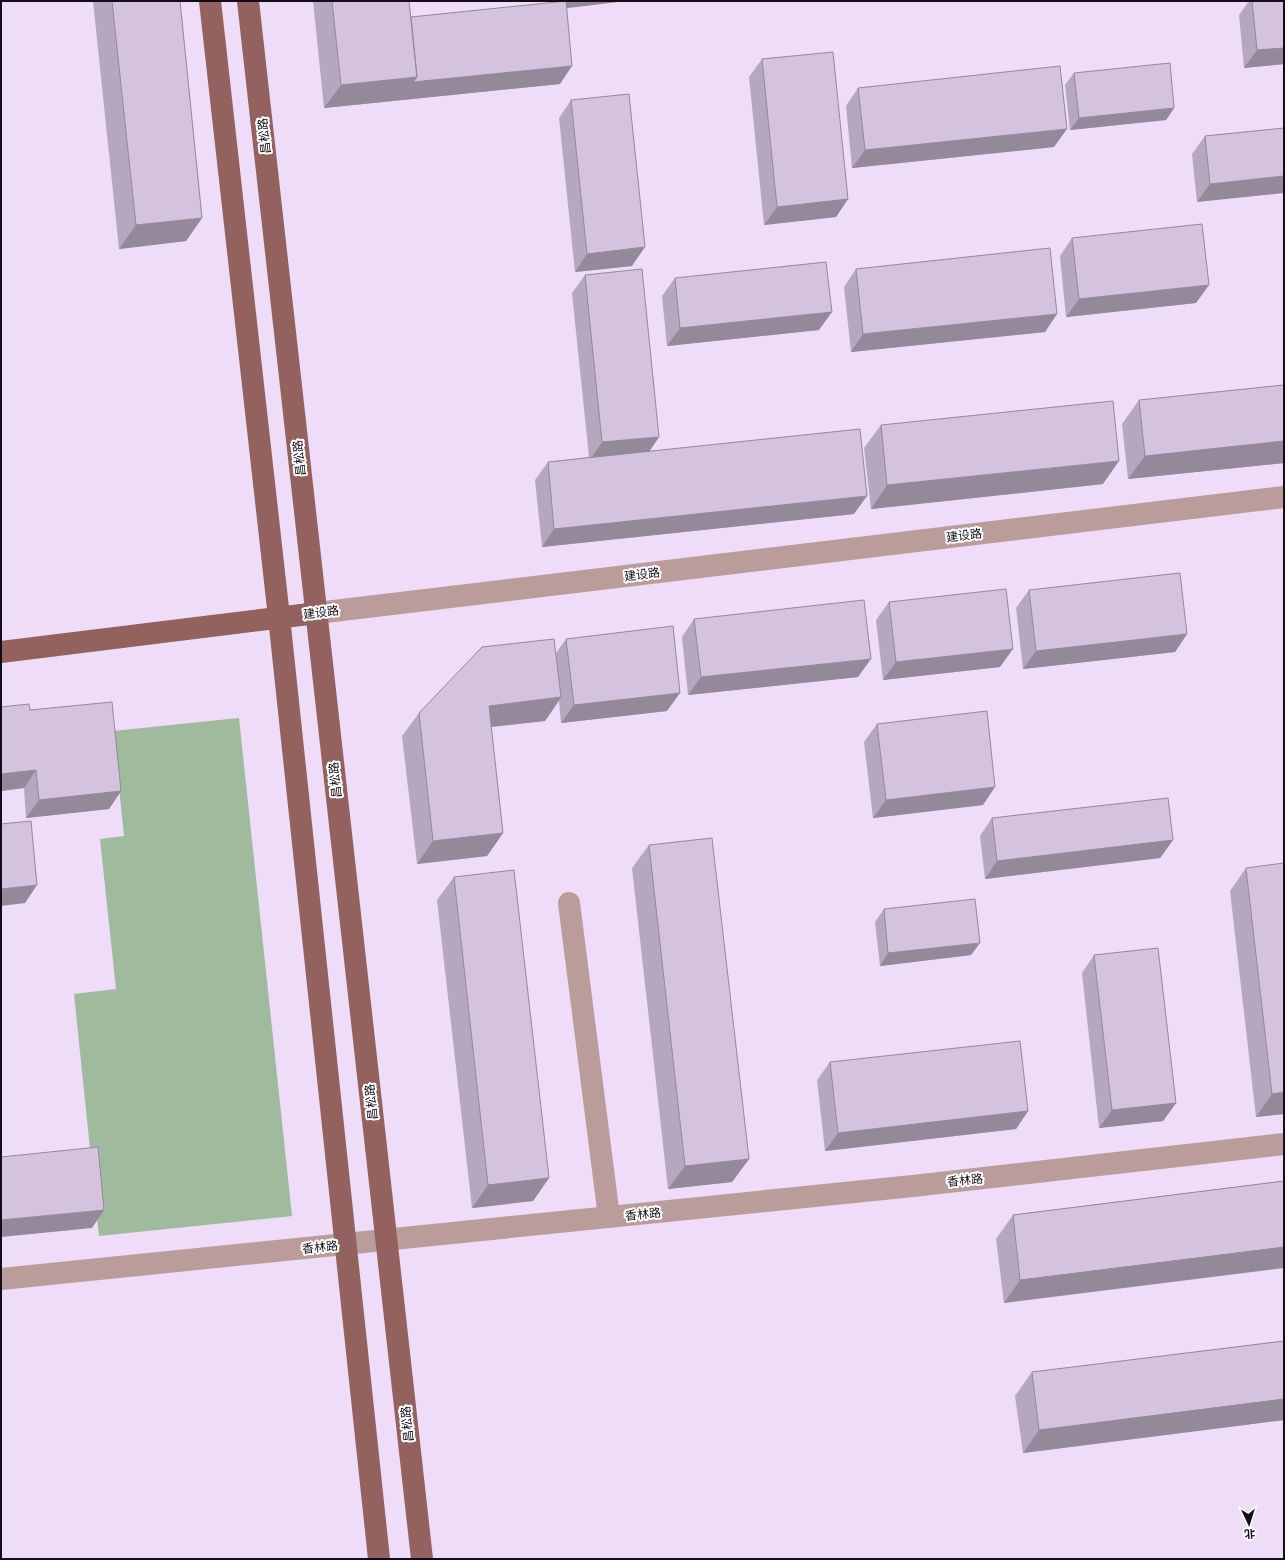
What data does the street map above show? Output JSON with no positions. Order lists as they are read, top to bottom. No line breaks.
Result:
{"streets":{"main road":["昌松路","建设路"],"street":["香林路"]},"crossings":[["昌松路","建设路"],["昌松路","香林路"]],"north":"bottom"}
